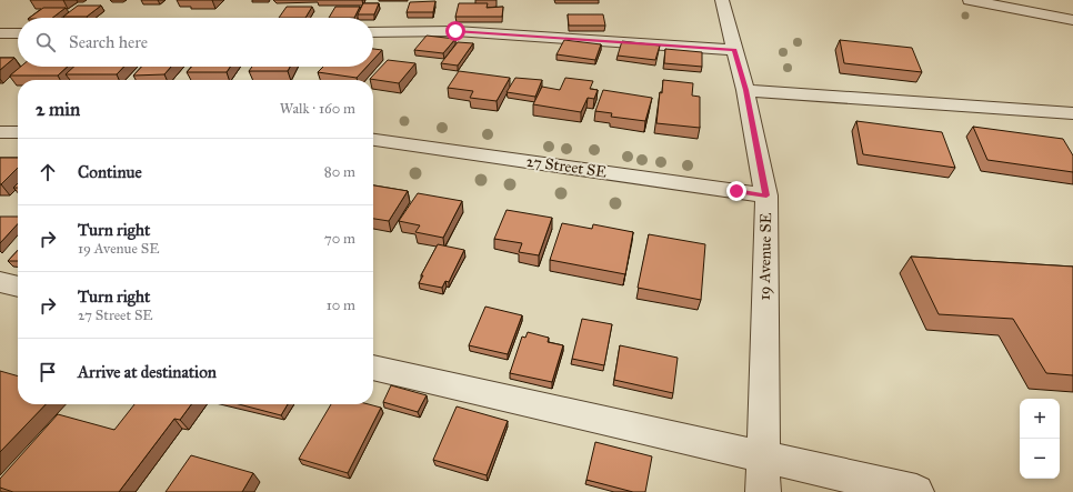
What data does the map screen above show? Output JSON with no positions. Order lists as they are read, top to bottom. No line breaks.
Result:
{"streets":{"street":["27 Street SE","19 Avenue SE"]},"crossings":[["27 Street SE","19 Avenue SE"]],"page":{"search":"Search here","heading":["2 min","Walk · 160 m"],"list":[["Continue","80 m"],["Turn right","19 Avenue SE","70 m"],["Turn right","27 Street SE","10 m"],"Arrive at destination"],"map_buttons":["+","−"]}}
